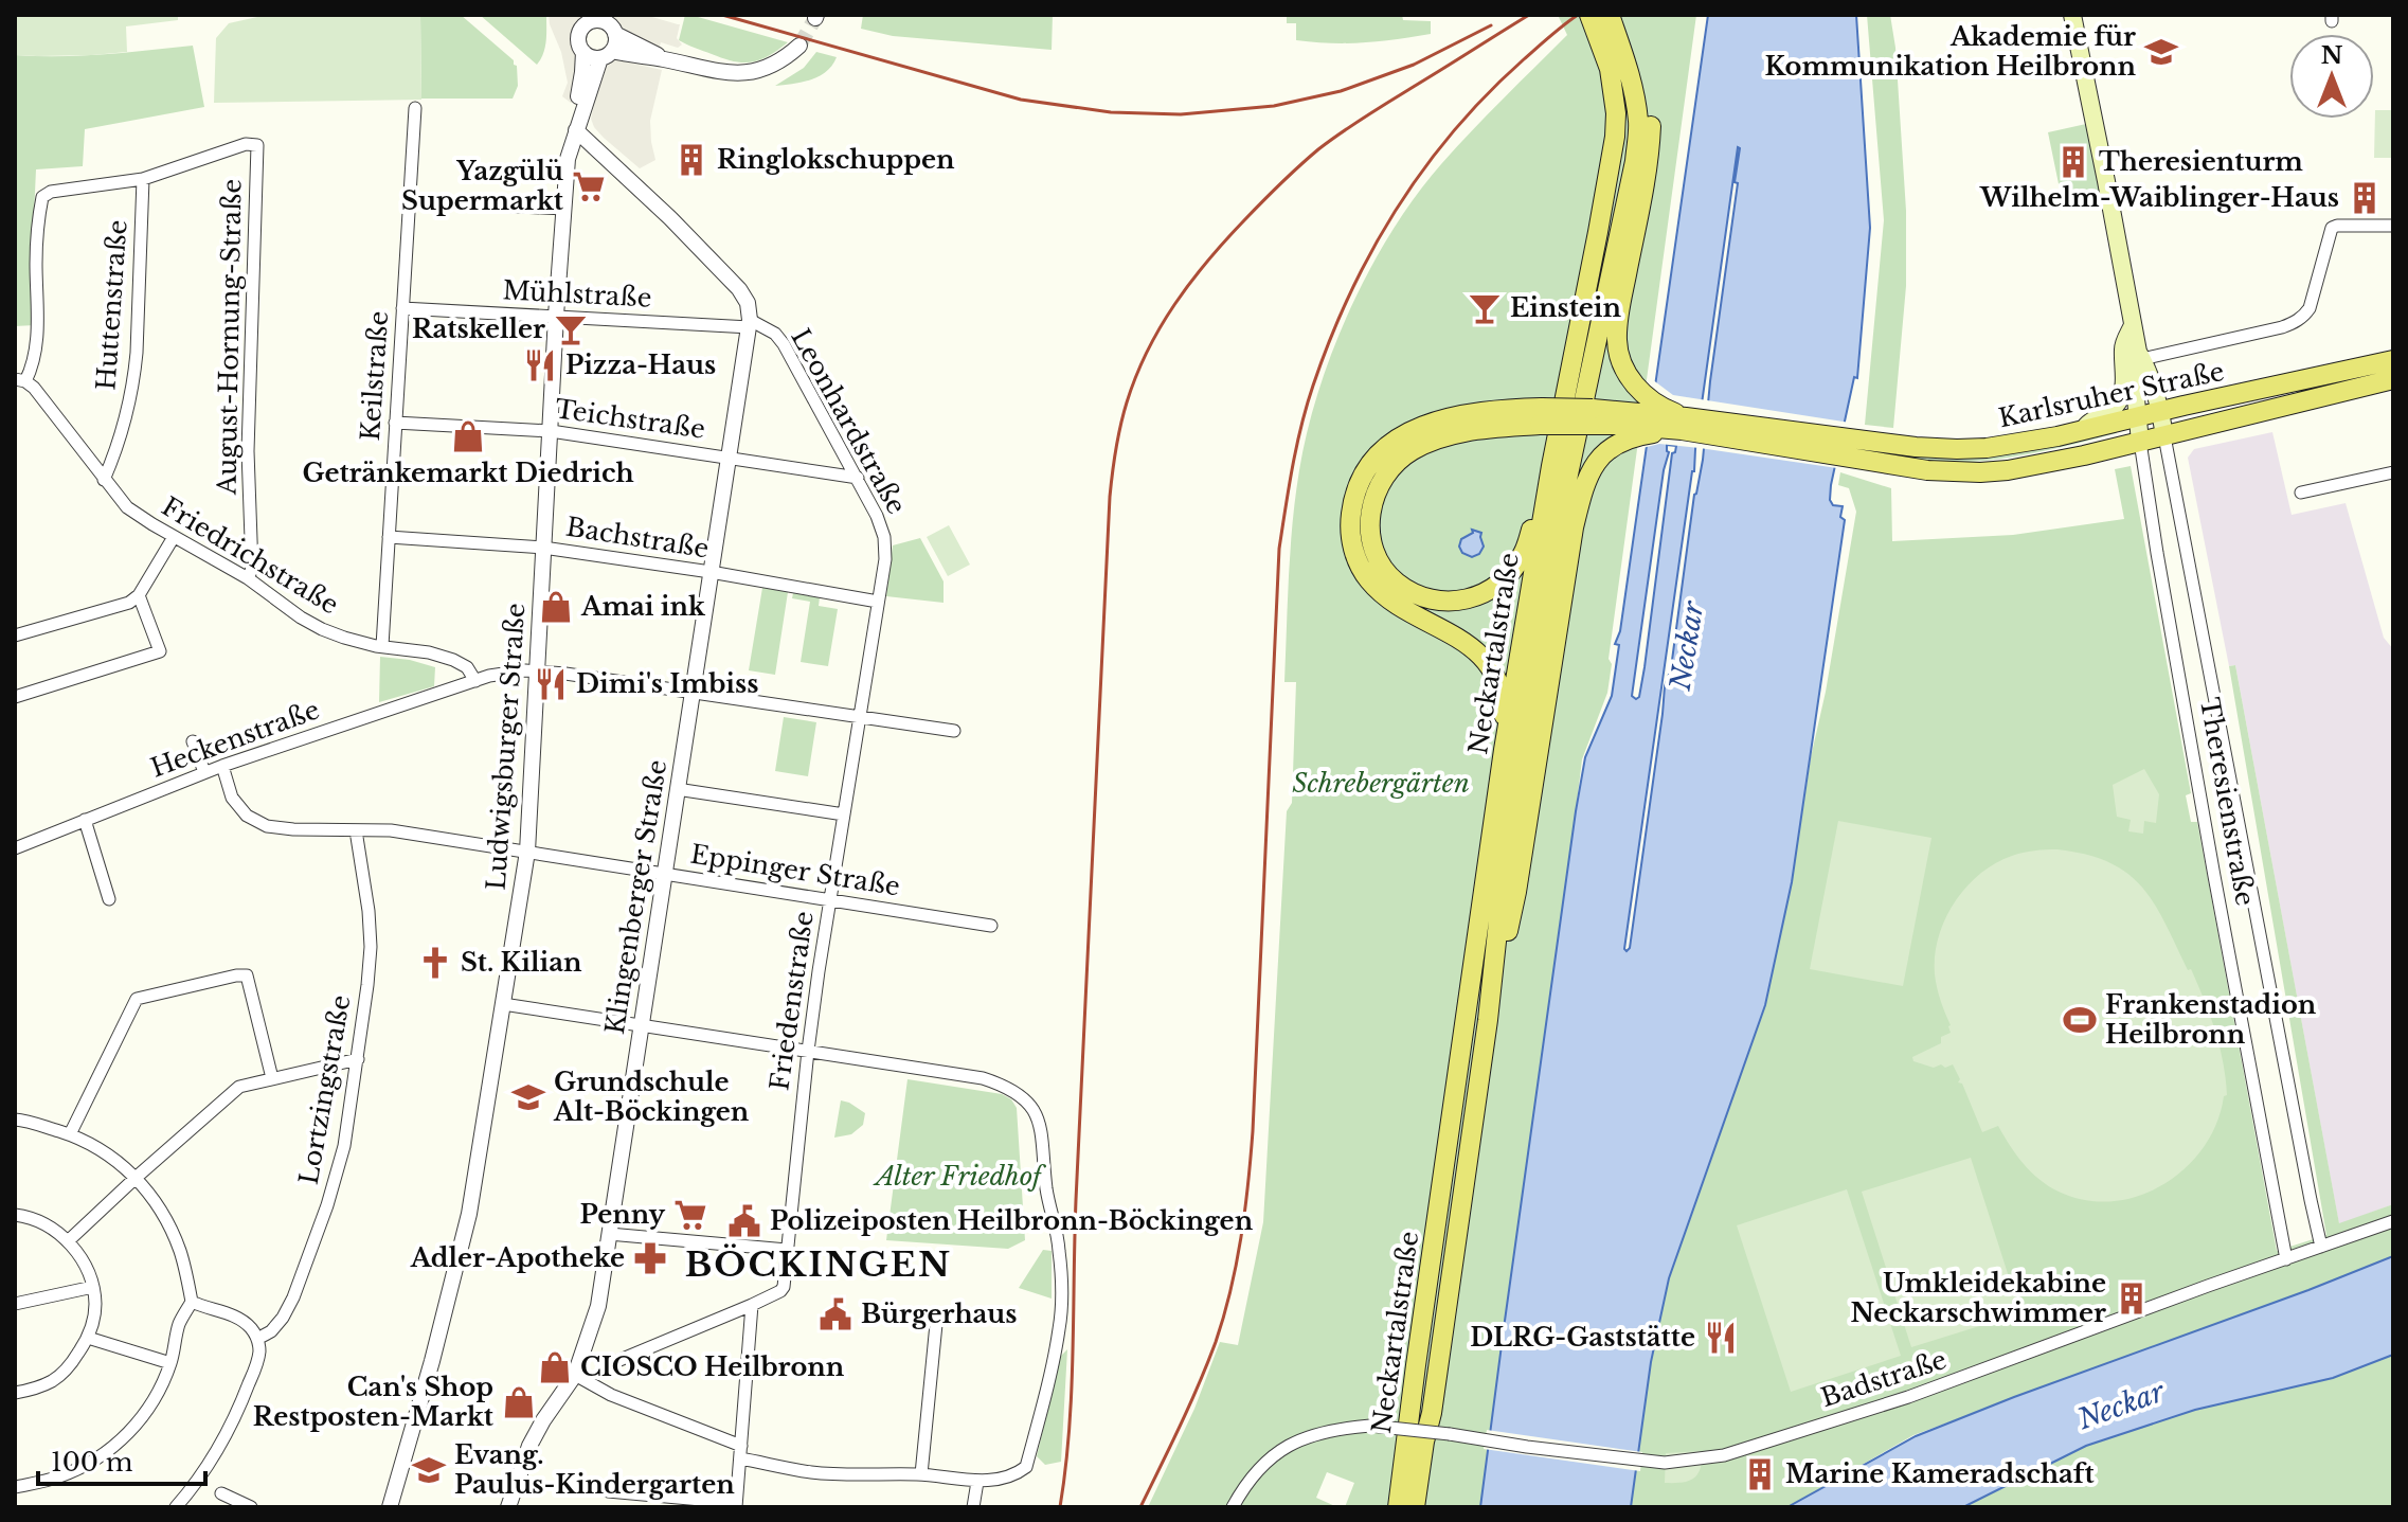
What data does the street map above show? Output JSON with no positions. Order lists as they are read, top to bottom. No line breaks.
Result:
{"streets":{"main road":["Karlsruher Straße","Neckartalstraße","Theresienstraße"],"street":["Mühlstraße","Huttenstraße","August-Hornung-Straße","Keilstraße","Teichstraße","Leonhardstraße","Bachstraße","Friedrichstraße","Heckenstraße","Ludwigsburger Straße","Eppinger Straße","Klingenberger Straße","Friedenstraße","Lortzingstraße","Badstraße"]},"crossings":[["Mühlstraße","Keilstraße"],["Mühlstraße","Leonhardstraße"],["Mühlstraße","Ludwigsburger Straße"],["Mühlstraße","Klingenberger Straße"],["Huttenstraße","August-Hornung-Straße"],["Huttenstraße","Friedrichstraße"],["August-Hornung-Straße","Friedrichstraße"],["Keilstraße","Teichstraße"],["Keilstraße","Bachstraße"],["Keilstraße","Friedrichstraße"],["Karlsruher Straße","Neckartalstraße"],["Karlsruher Straße","Theresienstraße"],["Teichstraße","Leonhardstraße"],["Teichstraße","Ludwigsburger Straße"],["Teichstraße","Klingenberger Straße"],["Leonhardstraße","Ludwigsburger Straße"],["Leonhardstraße","Klingenberger Straße"],["Leonhardstraße","Friedenstraße"],["Bachstraße","Ludwigsburger Straße"],["Bachstraße","Klingenberger Straße"],["Bachstraße","Friedenstraße"],["Friedrichstraße","Heckenstraße"],["Heckenstraße","Eppinger Straße"],["Ludwigsburger Straße","Eppinger Straße"],["Theresienstraße","Badstraße"],["Eppinger Straße","Klingenberger Straße"],["Eppinger Straße","Friedenstraße"],["Eppinger Straße","Lortzingstraße"]],"districts":["BÖCKINGEN"],"water":["Neckar"],"parks":["Schrebergärten","Alter Friedhof"],"places":{"school or university":["Akademie für Kommunikation Heilbronn","Grundschule Alt-Böckingen","Evang. Paulus-Kindergarten"],"building":["Ringlokschuppen","Theresienturm","Wilhelm-Waiblinger-Haus","Umkleidekabine Neckarschwimmer","Marine Kameradschaft"],"supermarket":["Yazgülü Supermarkt","Penny"],"bar":["Einstein","Ratskeller"],"restaurant":["Pizza-Haus","Dimi's Imbiss","DLRG-Gaststätte"],"shop":["Getränkemarkt Diedrich","Amai ink","CIOSCO Heilbronn","Can's Shop Restposten-Markt"],"church":["St. Kilian"],"sports":["Frankenstadion Heilbronn"],"public building":["Polizeiposten Heilbronn-Böckingen","Bürgerhaus"],"pharmacy":["Adler-Apotheke"]},"scale_bar":"100 m","north":"top"}
